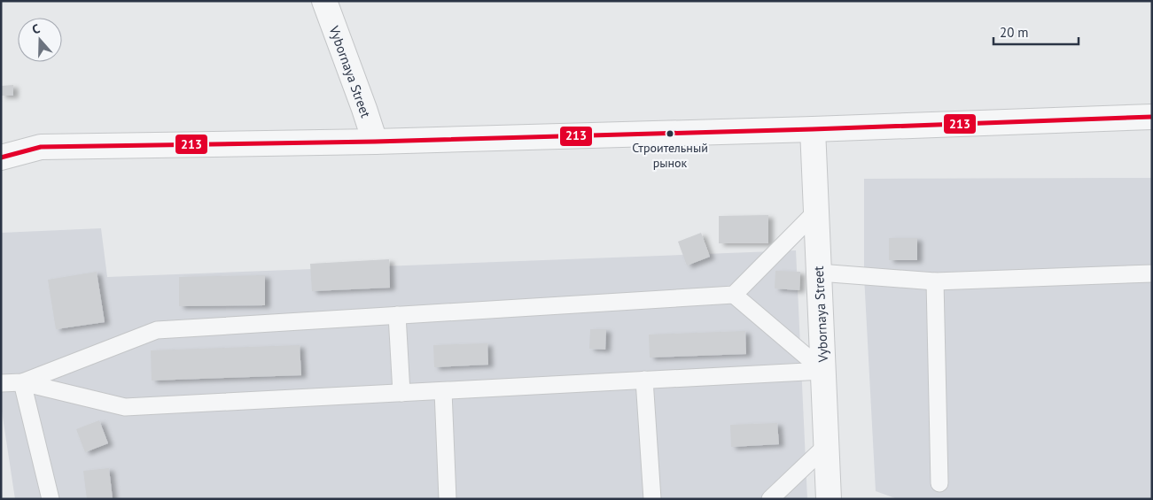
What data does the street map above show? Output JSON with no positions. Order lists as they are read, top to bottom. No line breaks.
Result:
{"streets":{"street":["Vybornaya Street"]},"places":["Строительный рынок"],"lines":["transit line 213"],"scale_bar":"20 m","north":"top"}
